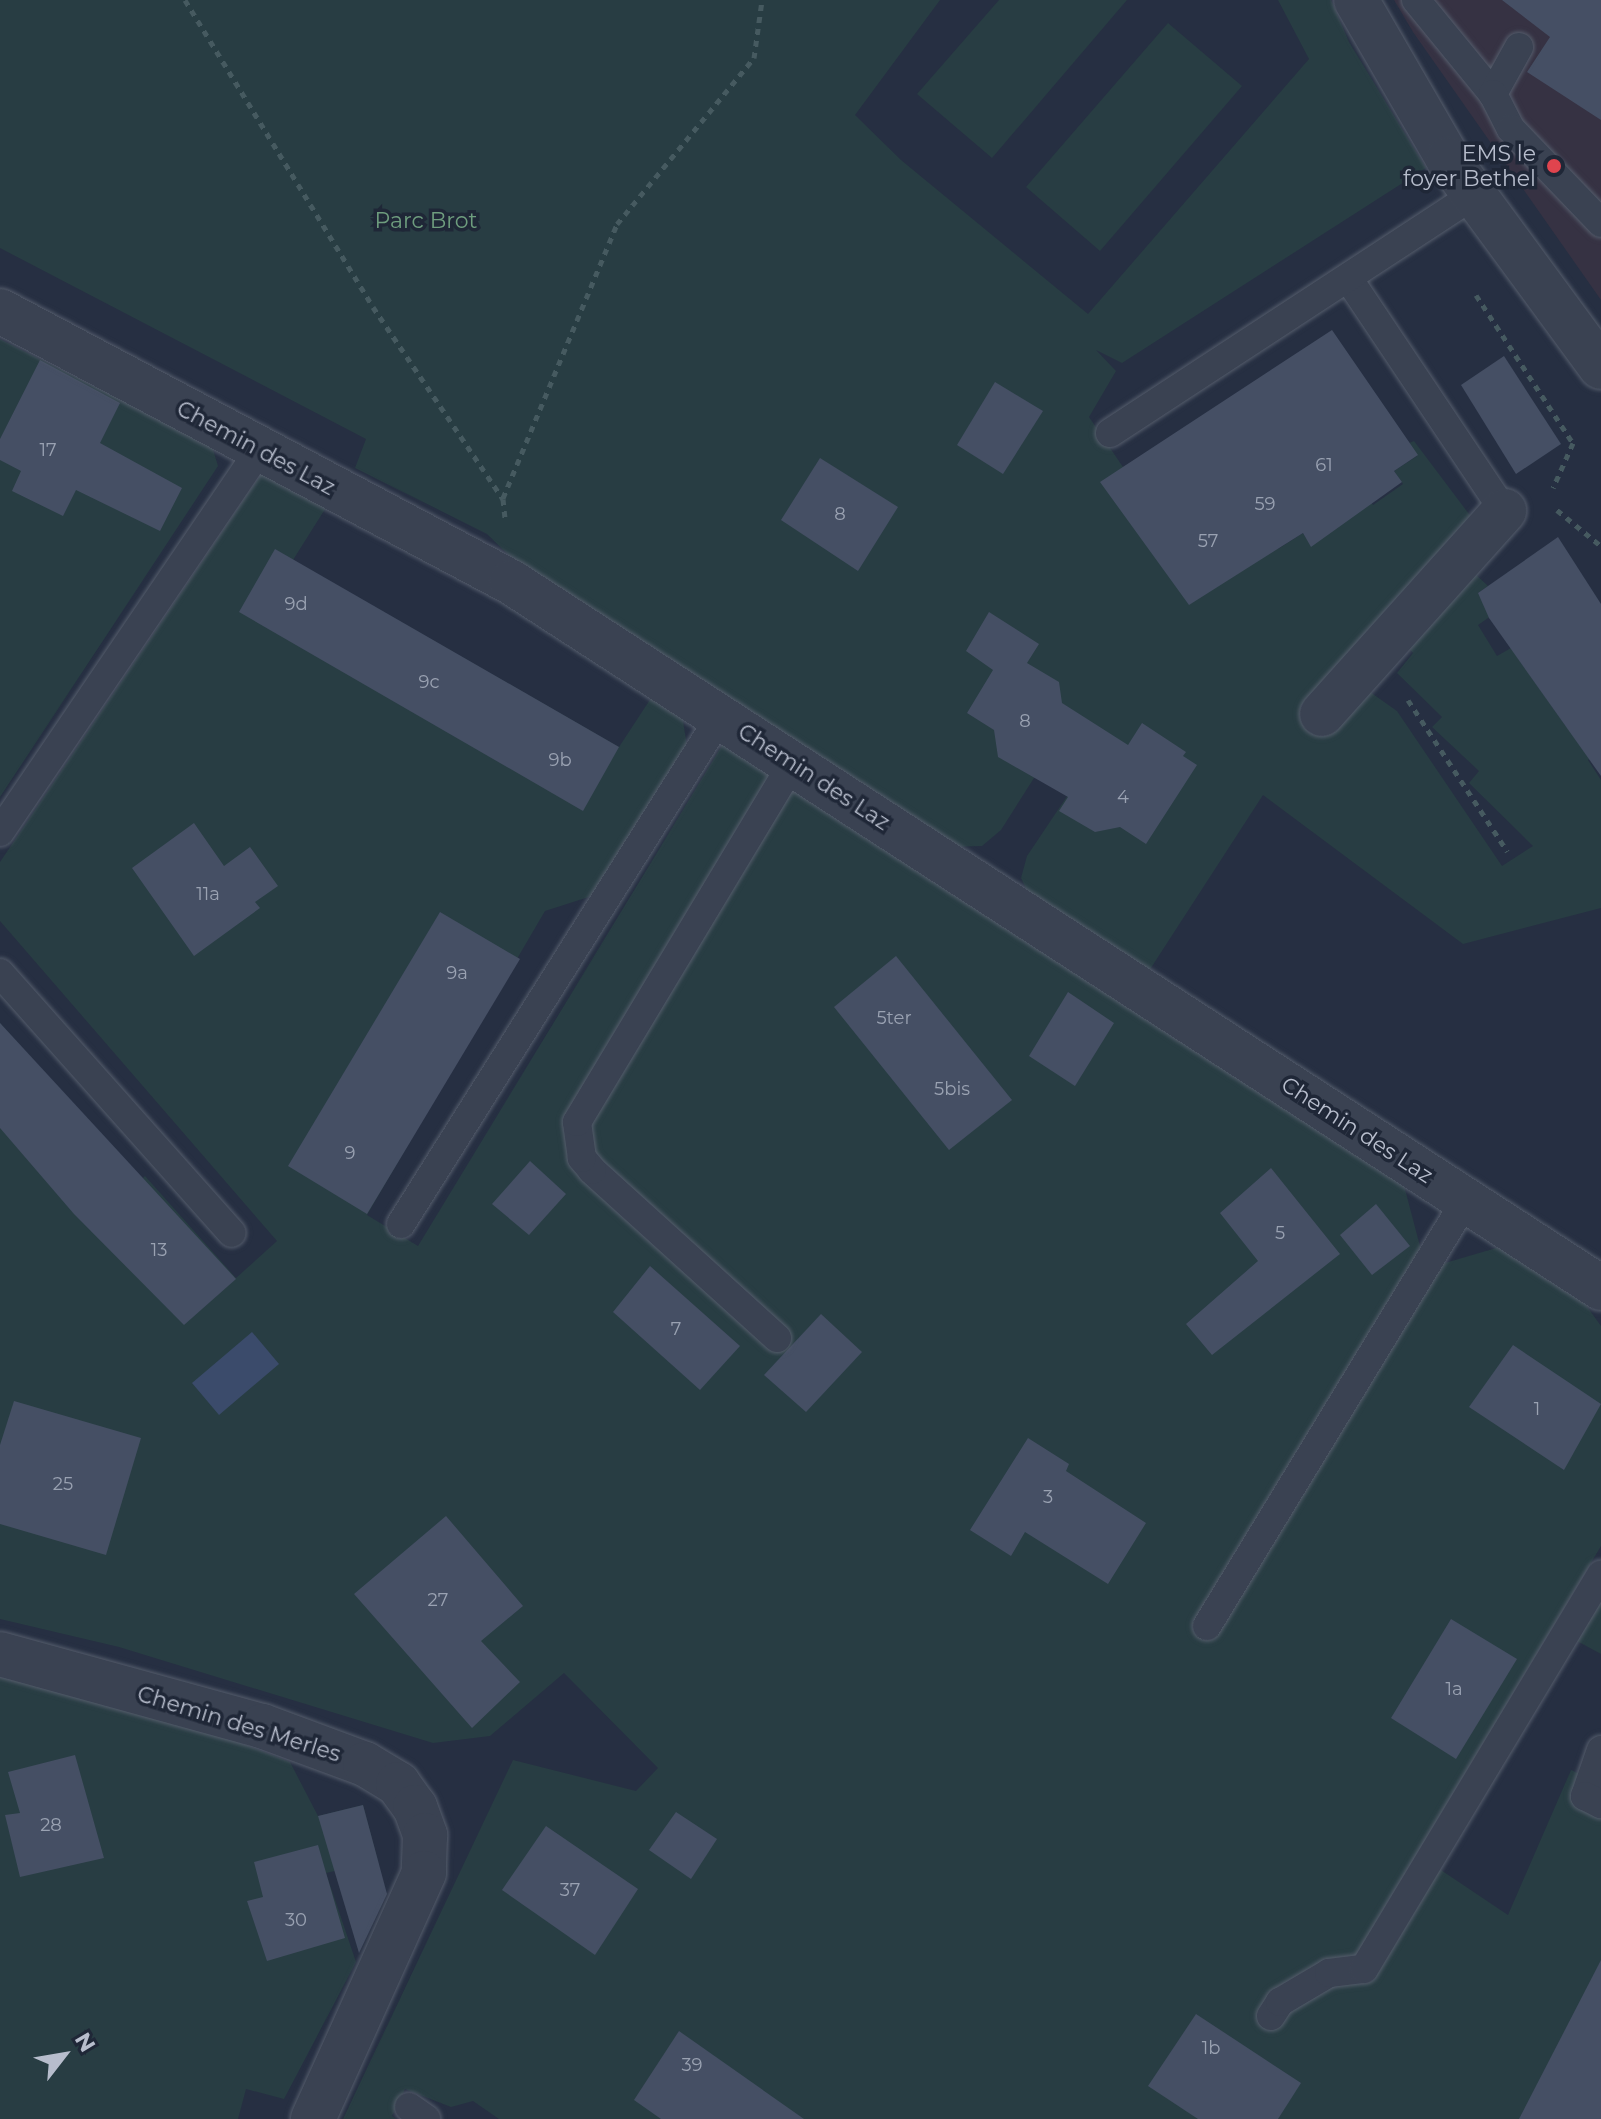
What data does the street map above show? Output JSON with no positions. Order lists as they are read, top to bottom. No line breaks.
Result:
{"streets":{"street":["Chemin des Laz","Chemin des Merles"]},"parks":["Parc Brot"],"places":["EMS le foyer Bethel"],"house_numbers":["17","61","59","8","57","9d","9c","8","9b","4","11a","9a","5ter","5bis","9","5","13","7","1","25","3","27","1a","28","37","30","1b","39"],"north":"top right"}
